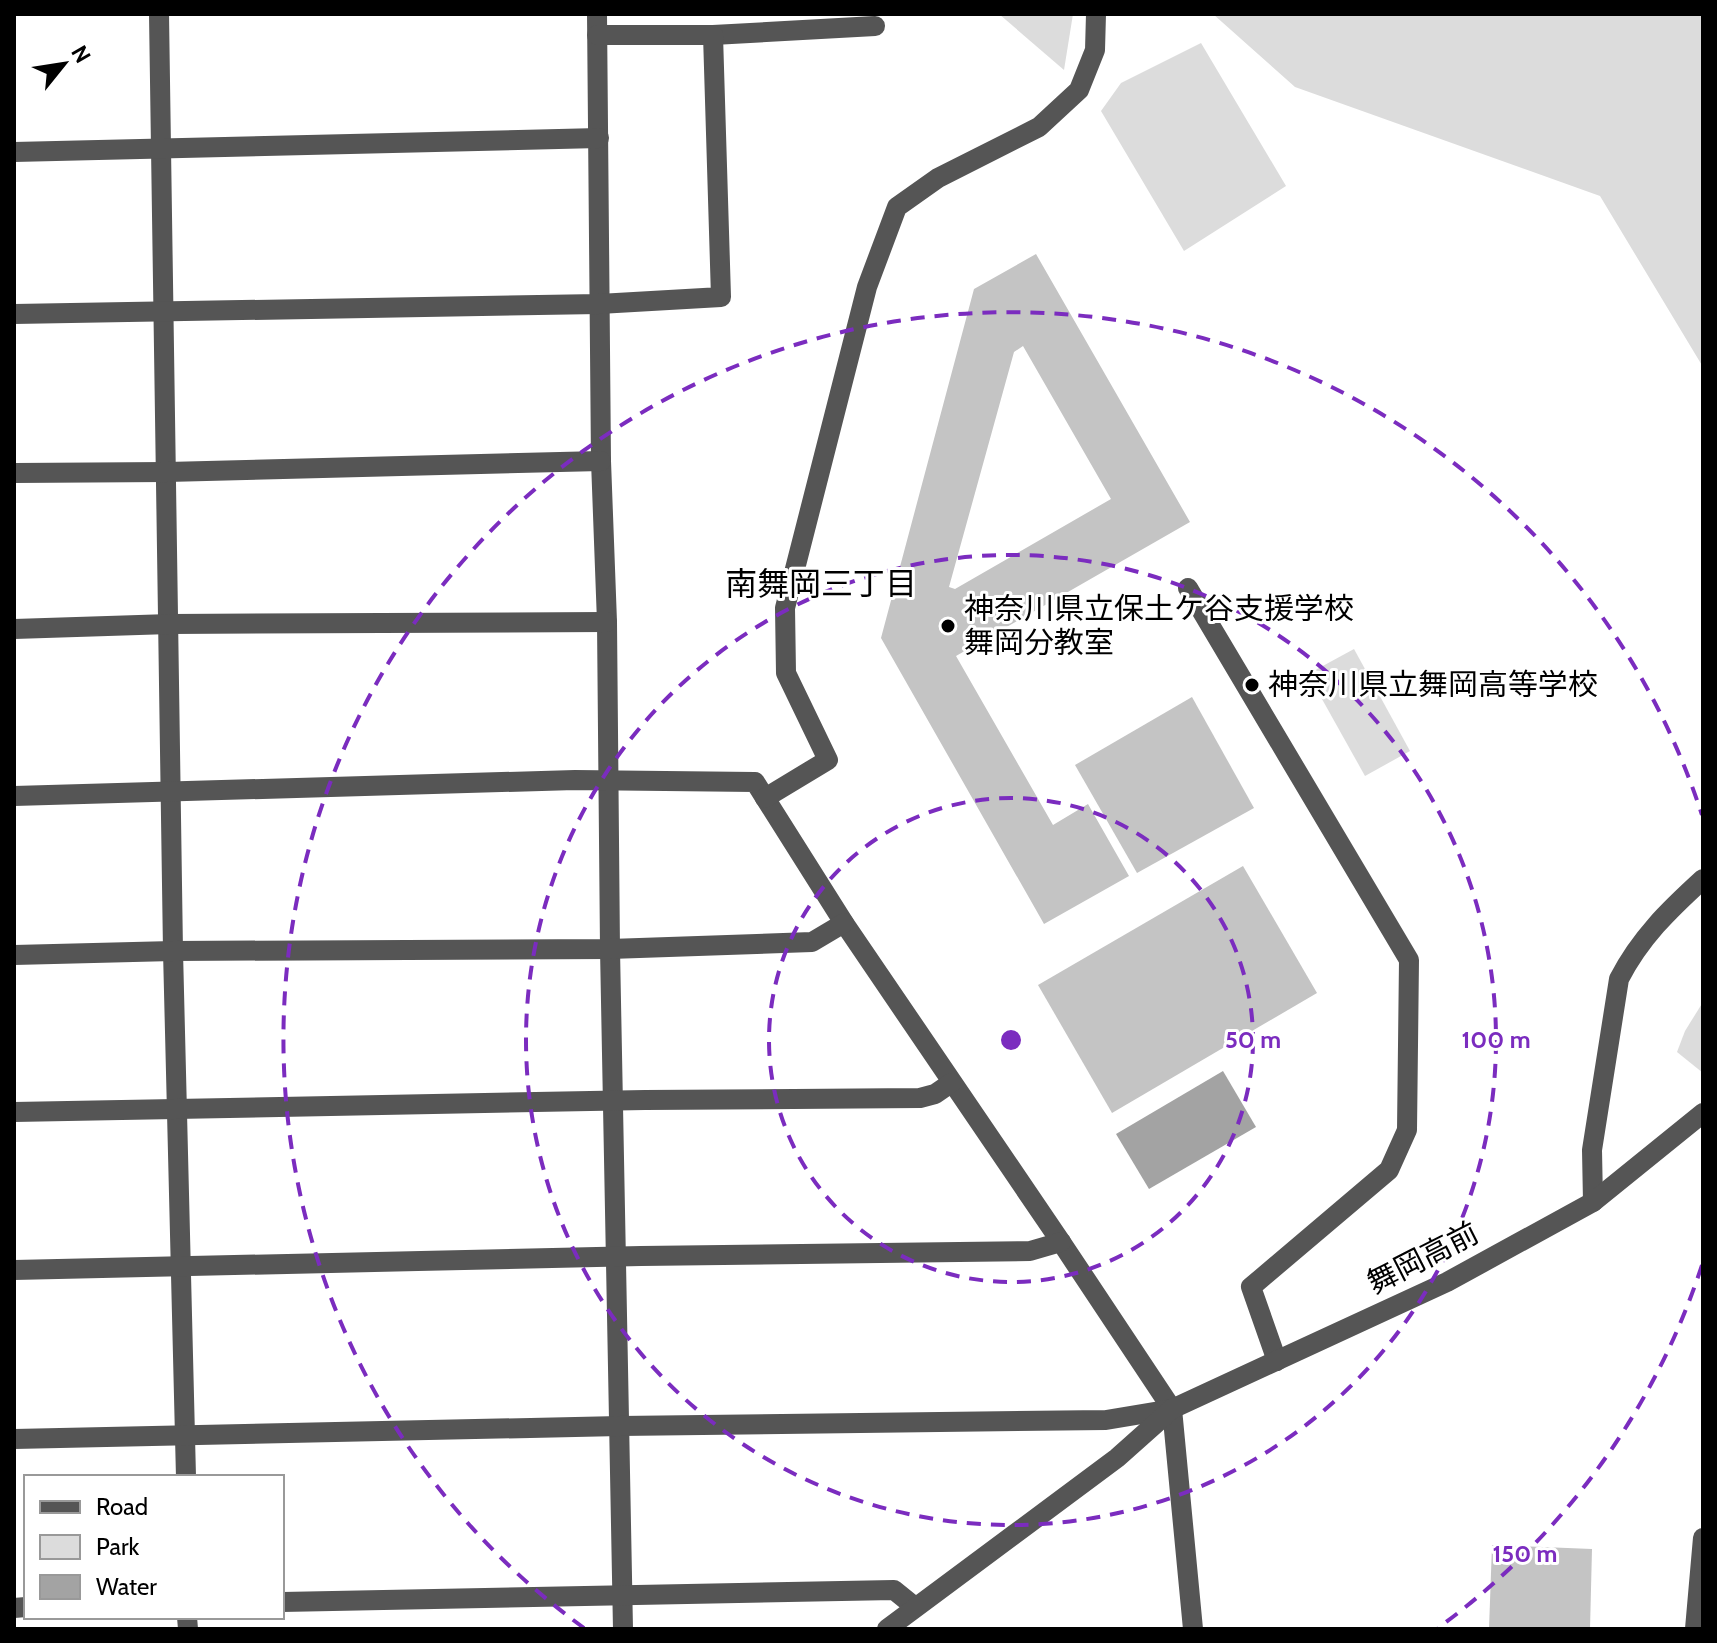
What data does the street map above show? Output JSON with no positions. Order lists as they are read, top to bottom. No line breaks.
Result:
{"streets":{"street":["舞岡高前"]},"districts":["南舞岡三丁目"],"places":["神奈川県立保土ケ谷支援学校 舞岡分教室","神奈川県立舞岡高等学校"],"legend":["Road","Park","Water"],"north":"top right","rings":["50 m","100 m","150 m"]}
